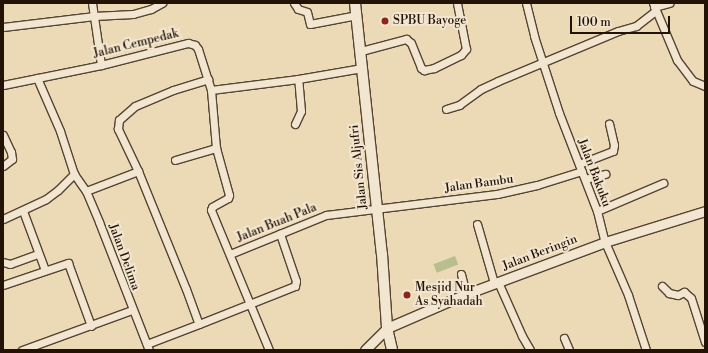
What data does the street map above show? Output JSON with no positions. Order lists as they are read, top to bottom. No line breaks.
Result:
{"streets":{"main road":["Jalan Sis Aljufri"],"street":["Jalan Cempedak","Jalan Bakuku","Jalan Bambu","Jalan Buah Pala","Jalan Beringin","Jalan Delima"]},"crossings":[["Jalan Cempedak","Jalan Buah Pala"],["Jalan Cempedak","Jalan Delima"],["Jalan Sis Aljufri","Jalan Bambu"],["Jalan Sis Aljufri","Jalan Beringin"],["Jalan Bakuku","Jalan Bambu"],["Jalan Bakuku","Jalan Beringin"],["Jalan Bambu","Jalan Buah Pala"]],"places":["SPBU Bayoge","Mesjid Nur As Syahadah"],"scale_bar":"100 m"}
